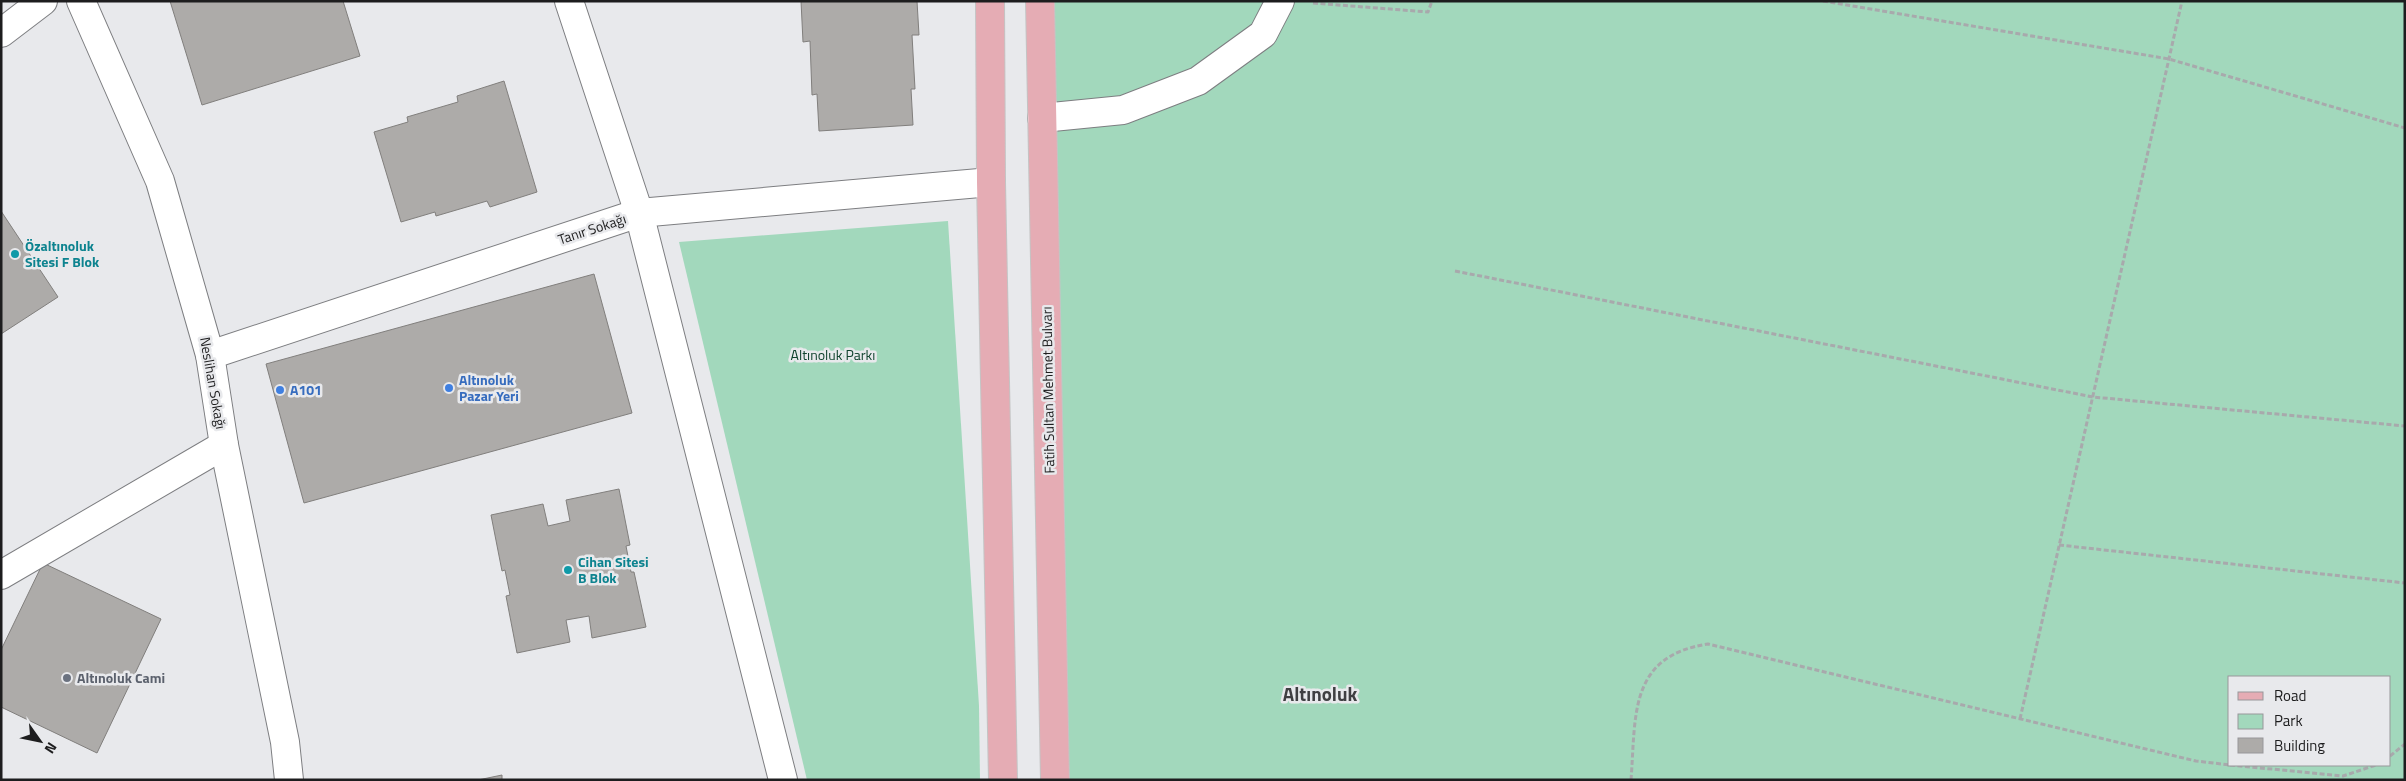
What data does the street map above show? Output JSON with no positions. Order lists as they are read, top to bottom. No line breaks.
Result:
{"streets":{"main road":["Fatih Sultan Mehmet Bulvarı"],"street":["Tanır Sokağı","Neslihan Sokağı"]},"crossings":[["Tanır Sokağı","Neslihan Sokağı"]],"districts":["Altınoluk"],"parks":["Altınoluk Parkı"],"places":["Özaltınoluk Sitesi F Blok","Altınoluk Pazar Yeri","A101","Cihan Sitesi B Blok","Altınoluk Cami"],"legend":["Road","Park","Building"],"north":"bottom right"}
